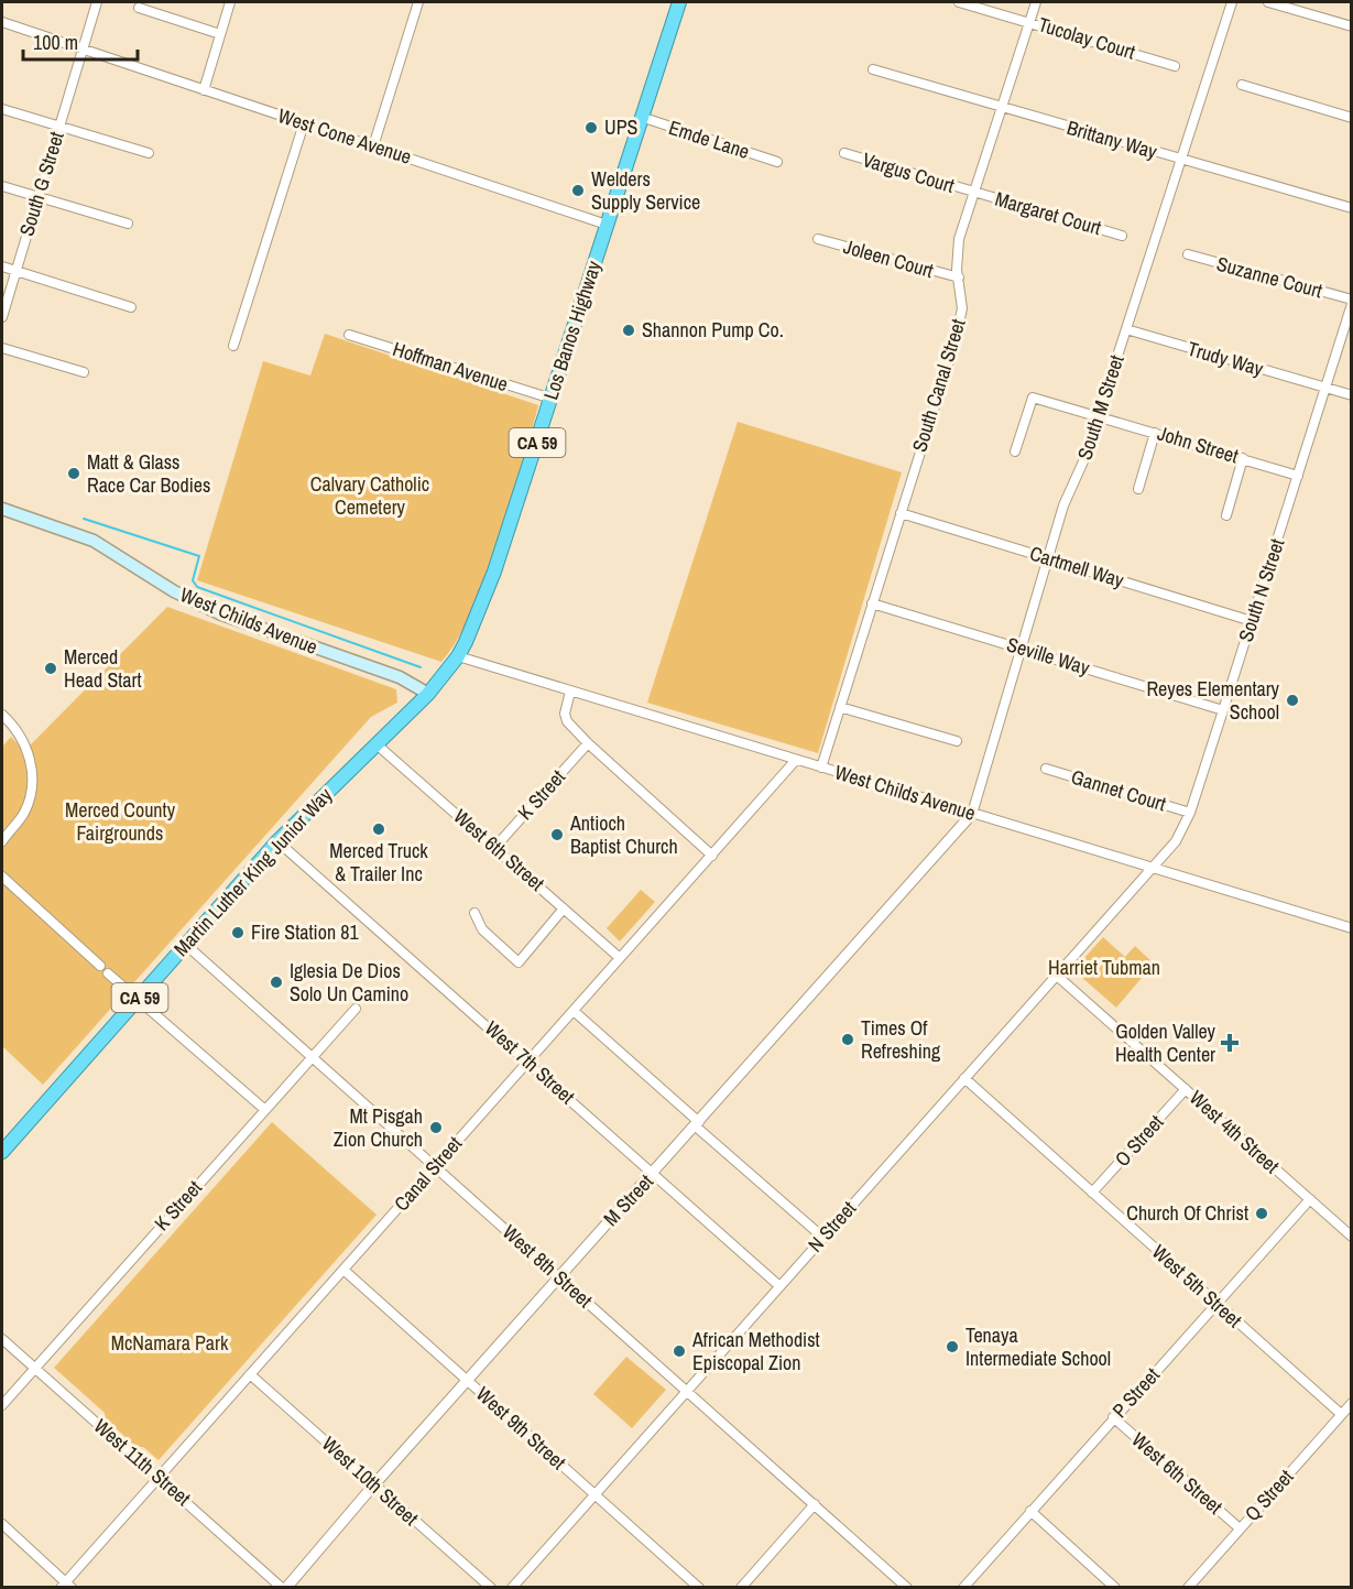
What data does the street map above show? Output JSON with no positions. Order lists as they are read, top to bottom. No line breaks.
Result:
{"streets":{"highway":["Los Banos Highway","CA 59","Martin Luther King Junior Way"],"main road":["West Childs Avenue"],"street":["Tucolay Court","West Cone Avenue","Emde Lane","Brittany Way","Vargus Court","South G Street","Margaret Court","Joleen Court","Suzanne Court","Trudy Way","Hoffman Avenue","South Canal Street","South M Street","John Street","Cartmell Way","South N Street","Seville Way","Gannet Court","K Street","West 6th Street","West 7th Street","West 4th Street","O Street","Canal Street","M Street","N Street","West 8th Street","West 5th Street","P Street","West 9th Street","West 11th Street","West 10th Street","Q Street"]},"crossings":[["Tucolay Court","South Canal Street"],["West Cone Avenue","South G Street"],["West Cone Avenue","Los Banos Highway"],["Emde Lane","Los Banos Highway"],["Brittany Way","South Canal Street"],["Brittany Way","South M Street"],["Vargus Court","Margaret Court"],["Vargus Court","South Canal Street"],["Margaret Court","South Canal Street"],["Joleen Court","South Canal Street"],["Suzanne Court","South N Street"],["Los Banos Highway","Hoffman Avenue"],["Los Banos Highway","West Childs Avenue"],["Los Banos Highway","Martin Luther King Junior Way"],["Trudy Way","South M Street"],["Trudy Way","South N Street"],["South Canal Street","Cartmell Way"],["South Canal Street","West Childs Avenue"],["South Canal Street","Seville Way"],["South M Street","John Street"],["South M Street","Cartmell Way"],["South M Street","West Childs Avenue"],["South M Street","Seville Way"],["South M Street","M Street"],["John Street","South N Street"],["Cartmell Way","South N Street"],["South N Street","West Childs Avenue"],["South N Street","Seville Way"],["South N Street","Gannet Court"],["South N Street","N Street"],["West Childs Avenue","Martin Luther King Junior Way"],["West Childs Avenue","Canal Street"],["West Childs Avenue","M Street"],["West Childs Avenue","N Street"],["K Street","West 6th Street"],["K Street","West 8th Street"],["K Street","West 11th Street"],["West 6th Street","Martin Luther King Junior Way"],["West 6th Street","Canal Street"],["West 6th Street","P Street"],["West 6th Street","Q Street"],["Martin Luther King Junior Way","West 7th Street"],["Martin Luther King Junior Way","West 8th Street"],["West 7th Street","Canal Street"],["West 7th Street","M Street"],["West 7th Street","N Street"],["West 4th Street","O Street"],["West 4th Street","N Street"],["West 4th Street","P Street"],["O Street","West 5th Street"],["Canal Street","West 8th Street"],["Canal Street","West 9th Street"],["Canal Street","West 11th Street"],["Canal Street","West 10th Street"],["M Street","West 8th Street"],["M Street","West 9th Street"],["M Street","West 11th Street"],["M Street","West 10th Street"],["N Street","West 8th Street"],["N Street","West 5th Street"],["N Street","West 9th Street"],["West 5th Street","P Street"],["West 5th Street","Q Street"]],"parks":["Calvary Catholic Cemetery","Merced County Fairgrounds","Harriet Tubman","McNamara Park"],"places":{"other":["UPS","Welders Supply Service","Shannon Pump Co.","Matt & Glass Race Car Bodies","Merced Head Start","Reyes Elementary School","Merced Truck & Trailer Inc","Antioch Baptist Church","Fire Station 81","Iglesia De Dios Solo Un Camino","Times Of Refreshing","Mt Pisgah Zion Church","Church Of Christ","Tenaya Intermediate School","African Methodist Episcopal Zion"],"health":["Golden Valley Health Center"]},"scale_bar":"100 m"}
